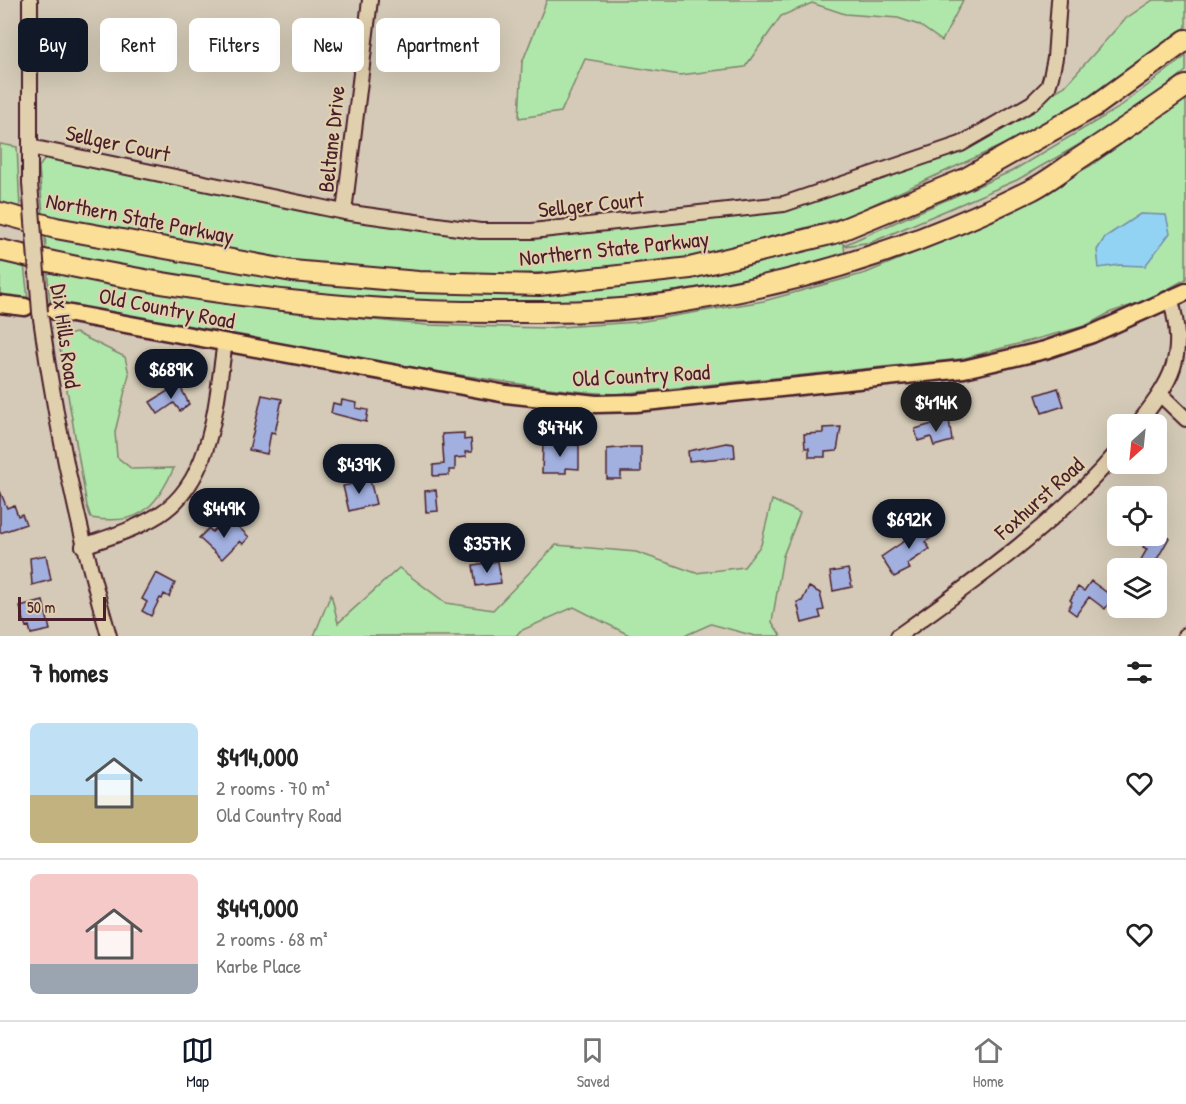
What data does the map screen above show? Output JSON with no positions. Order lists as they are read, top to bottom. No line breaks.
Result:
{"streets":{"highway":["Northern State Parkway"],"main road":["Old Country Road"],"street":["Beltane Drive","Sellger Court","Dix Hills Road","Foxhurst Road"]},"crossings":[["Beltane Drive","Sellger Court"],["Sellger Court","Dix Hills Road"]],"scale_bar":"50 m","north":"bottom left","page":{"chip":["Buy","Rent","Filters","New","Apartment"],"price":["$689K","$414K","$474K","$439K","$449K","$692K","$357K"],"scale":"50 m","heading":"7 homes","list":[{"name":"$414,000","note":"2 rooms · 70 m² · Old Country Road"},{"name":"$449,000","note":"2 rooms · 68 m² · Karbe Place"}],"tabs":["Map","Saved","Home"]}}
